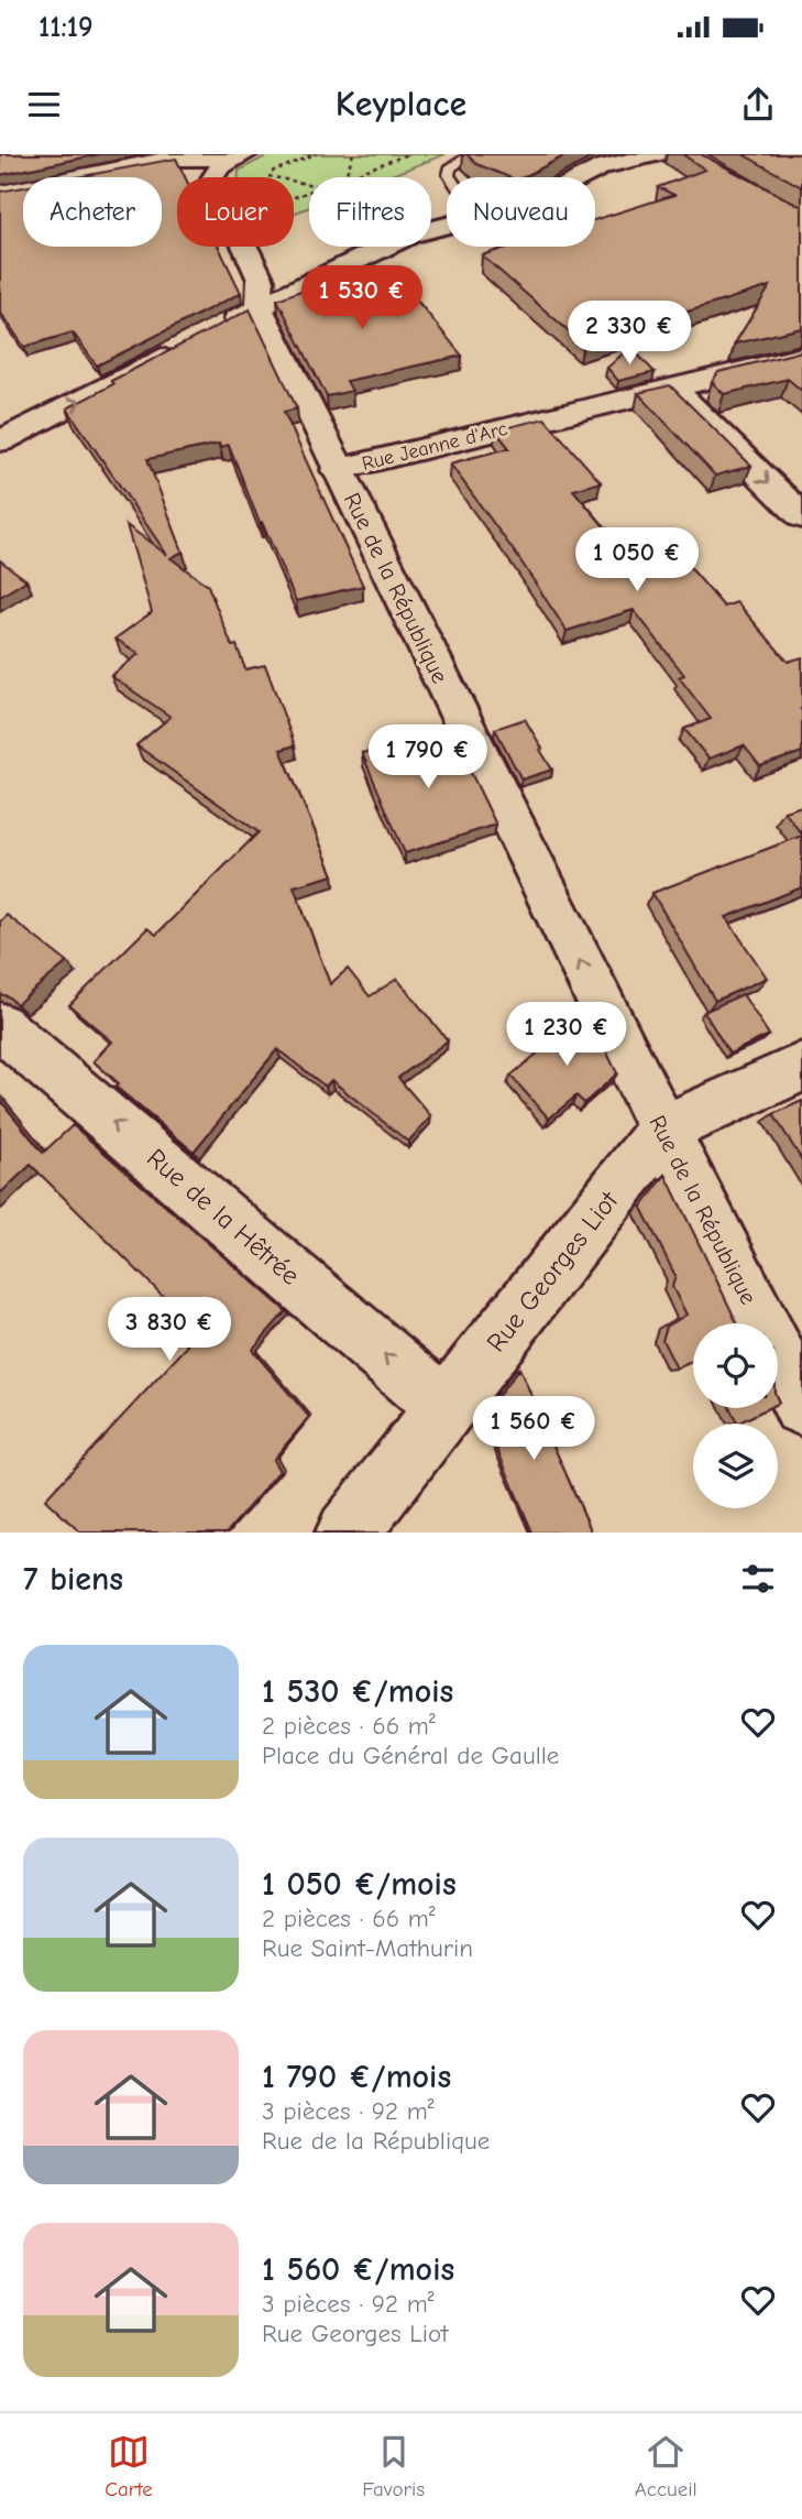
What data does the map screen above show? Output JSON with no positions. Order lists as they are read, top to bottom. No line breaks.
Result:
{"streets":{"street":["Rue Jeanne d'Arc","Rue de la République","Rue de la Hêtrée","Rue Georges Liot"]},"crossings":[["Rue Jeanne d'Arc","Rue de la République"],["Rue de la République","Rue Georges Liot"],["Rue de la Hêtrée","Rue Georges Liot"]],"one_way":["Rue de la République","Rue de la Hêtrée"],"page":{"status":"11:19","header":"Keyplace","chip":["Acheter","Louer","Filtres","Nouveau"],"price":["1 530 €","2 330 €","1 050 €","1 790 €","1 230 €","3 830 €","1 560 €"],"heading":"7 biens","list":[{"name":"1 530 €/mois","note":"2 pièces · 66 m² · Place du Général de Gaulle"},{"name":"1 050 €/mois","note":"2 pièces · 66 m² · Rue Saint-Mathurin"},{"name":"1 790 €/mois","note":"3 pièces · 92 m² · Rue de la République"},{"name":"1 560 €/mois","note":"3 pièces · 92 m² · Rue Georges Liot"}],"tabs":["Carte","Favoris","Accueil"]}}
